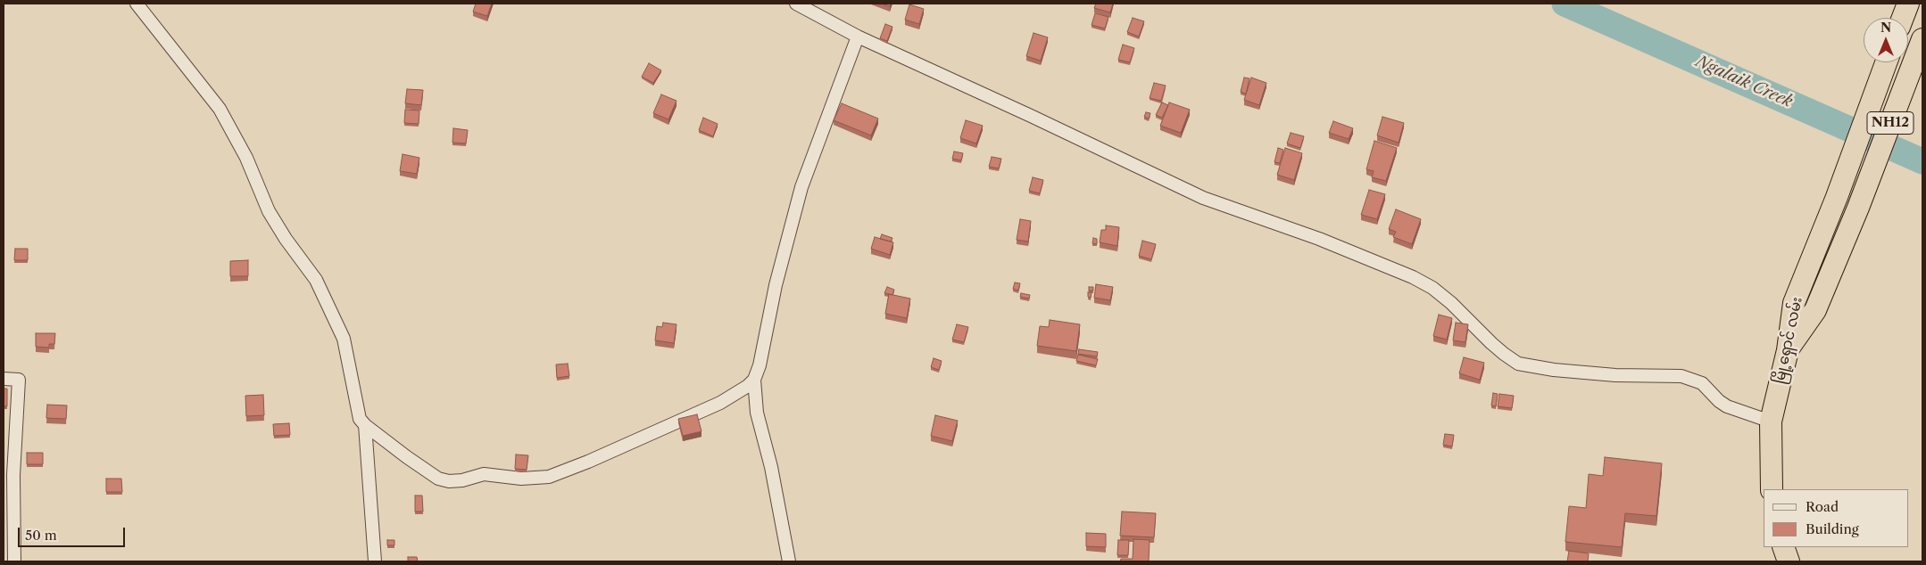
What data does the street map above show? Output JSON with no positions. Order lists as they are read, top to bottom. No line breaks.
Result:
{"streets":{"highway":["NH12","မြို့ရှောင် လမ်း"]},"crossings":[["NH12","မြို့ရှောင် လမ်း"]],"water":["Ngalaik Creek"],"legend":["Road","Building"],"scale_bar":"50 m","north":"top"}
